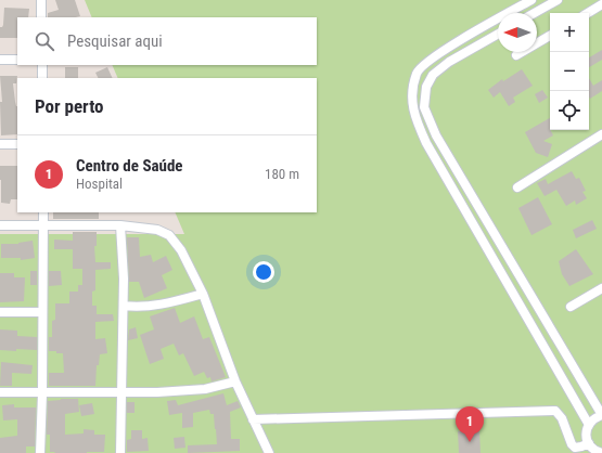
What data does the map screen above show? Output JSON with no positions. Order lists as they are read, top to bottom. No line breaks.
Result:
{"north":"left","page":{"map_buttons":["+","−"],"search":"Pesquisar aqui","heading":"Por perto","list":[{"mark":"1","name":"Centro de Saúde","note":"Hospital","value":"180 m"}],"pins":"1"}}
